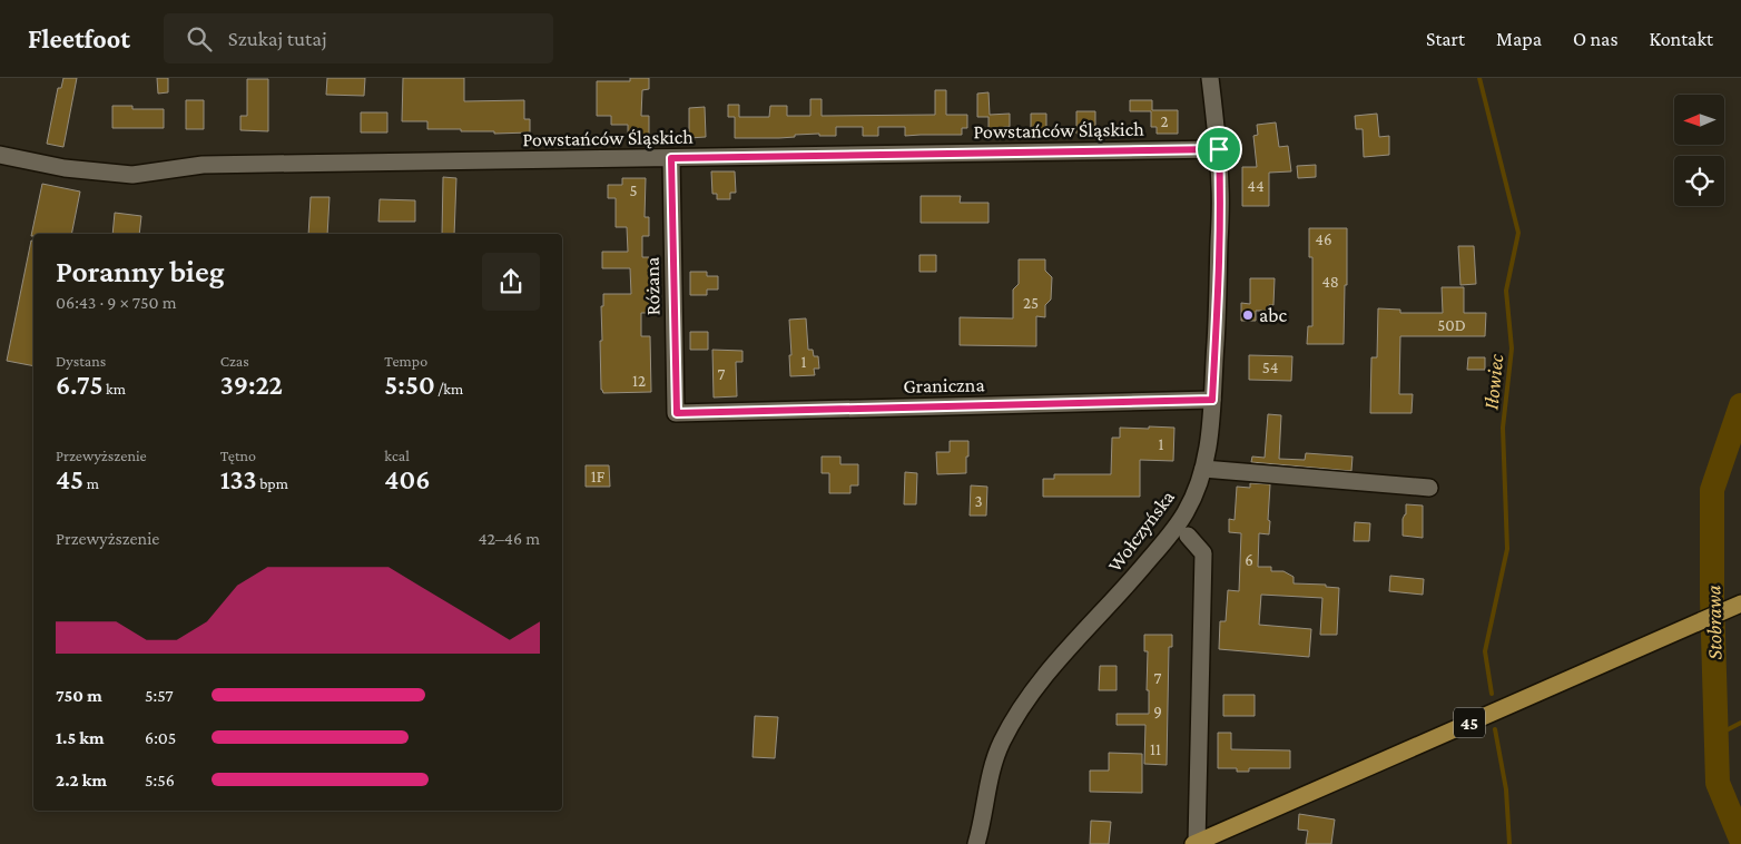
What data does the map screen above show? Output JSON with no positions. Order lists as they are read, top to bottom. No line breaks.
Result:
{"streets":{"main road":["45"],"street":["Powstańców Śląskich","Różana","Graniczna","Wołczyńska"]},"crossings":[["Powstańców Śląskich","Różana"],["Powstańców Śląskich","Wołczyńska"],["Różana","Graniczna"],["Graniczna","Wołczyńska"],["Wołczyńska","45"]],"water":["Iłowiec","Stobrawa"],"places":["abc"],"house_numbers":["2","44","5","46","48","25","50D","1","54","7","12","1","1F","3","6","7","9","11"],"north":"left","page":{"header":"Fleetfoot","search":"Szukaj tutaj","nav":["Start","Mapa","O nas","Kontakt"],"heading":["Poranny bieg","06:43 · 9 × 750 m"],"stats":[["Dystans","6.75 km"],["Czas","39:22"],["Tempo","5:50 /km"],["Przewyższenie","45 m"],["Tętno","133 bpm"],["kcal","406"]],"chart":["Przewyższenie","42–46 m"],"list":[{"name":"750 m","note":"5:57"},{"name":"1.5 km","note":"6:05"},{"name":"2.2 km","note":"5:56"}]}}
